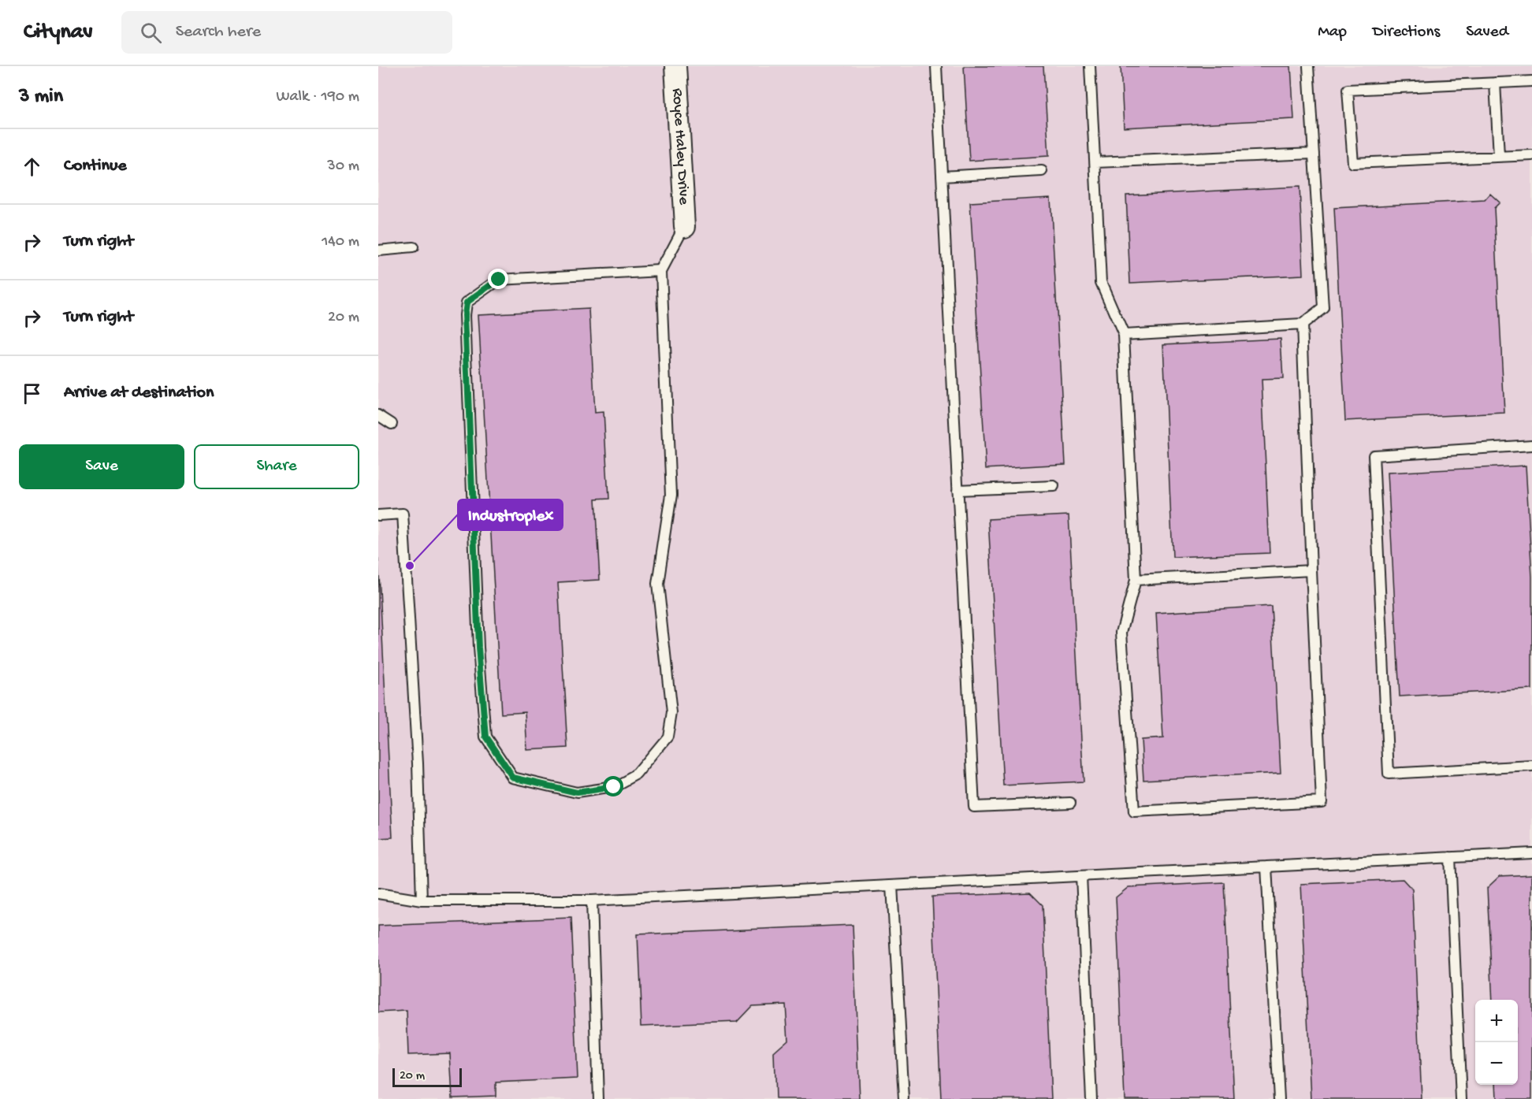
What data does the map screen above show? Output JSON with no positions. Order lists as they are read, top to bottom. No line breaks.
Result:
{"streets":{"street":["Royce Haley Drive"]},"places":["Industroplex"],"scale_bar":"20 m","page":{"header":"Citynav","search":"Search here","nav":["Map","Directions","Saved"],"heading":["3 min","Walk · 190 m"],"list":[["Continue","30 m"],["Turn right","140 m"],["Turn right","20 m"],"Arrive at destination"],"buttons":["Save","Share"],"map_buttons":["+","−"],"scale":"20 m"}}
